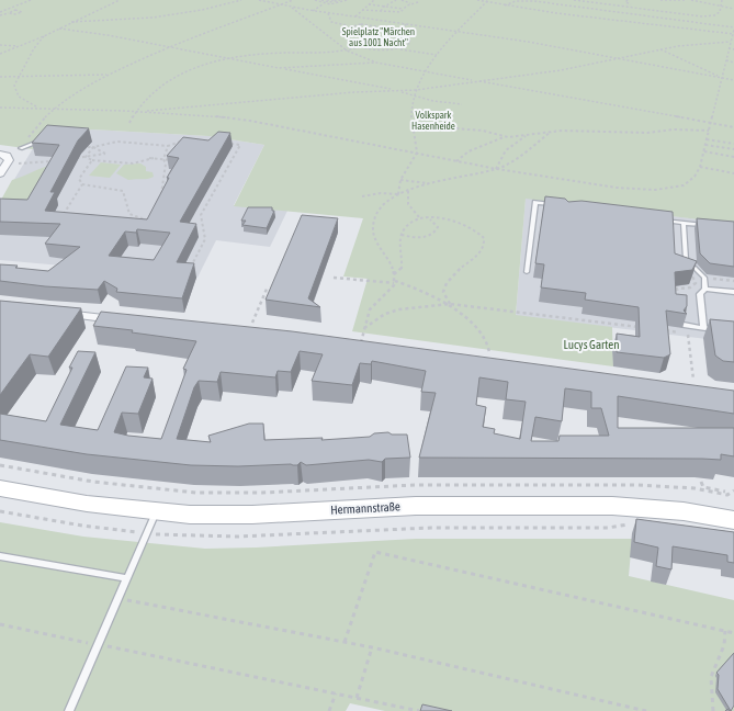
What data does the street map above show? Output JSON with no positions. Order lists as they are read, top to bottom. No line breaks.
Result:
{"streets":{"main road":["Hermannstraße"]},"parks":["Spielplatz \"Märchen aus 1001 Nacht\"","Volkspark Hasenheide","Lucys Garten"]}
